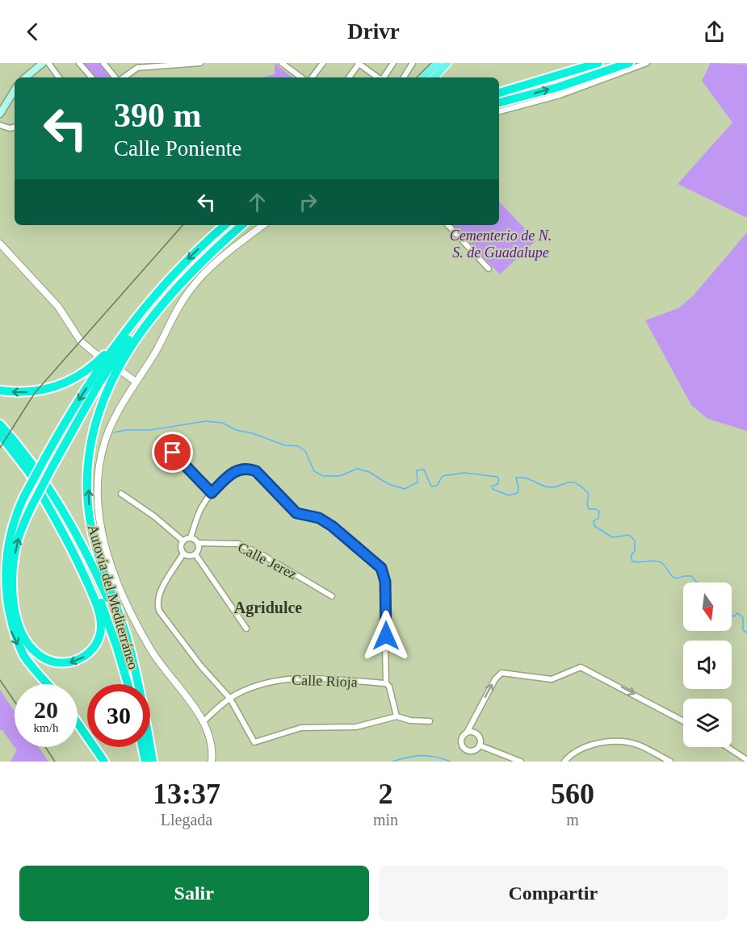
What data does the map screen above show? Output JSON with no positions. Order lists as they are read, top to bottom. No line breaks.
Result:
{"streets":{"highway":["Autovía del Mediterráneo"],"street":["Calle Jerez","Calle Rioja"]},"districts":["Agridulce"],"parks":["Cementerio de N. S. de Guadalupe"],"north":"bottom","page":{"header":"Drivr","turn":["390 m","Calle Poniente"],"speed":"20 km/h","limit":"30","eta":["13:37","Llegada","2","min","560","m"],"buttons":["Salir","Compartir"]}}
